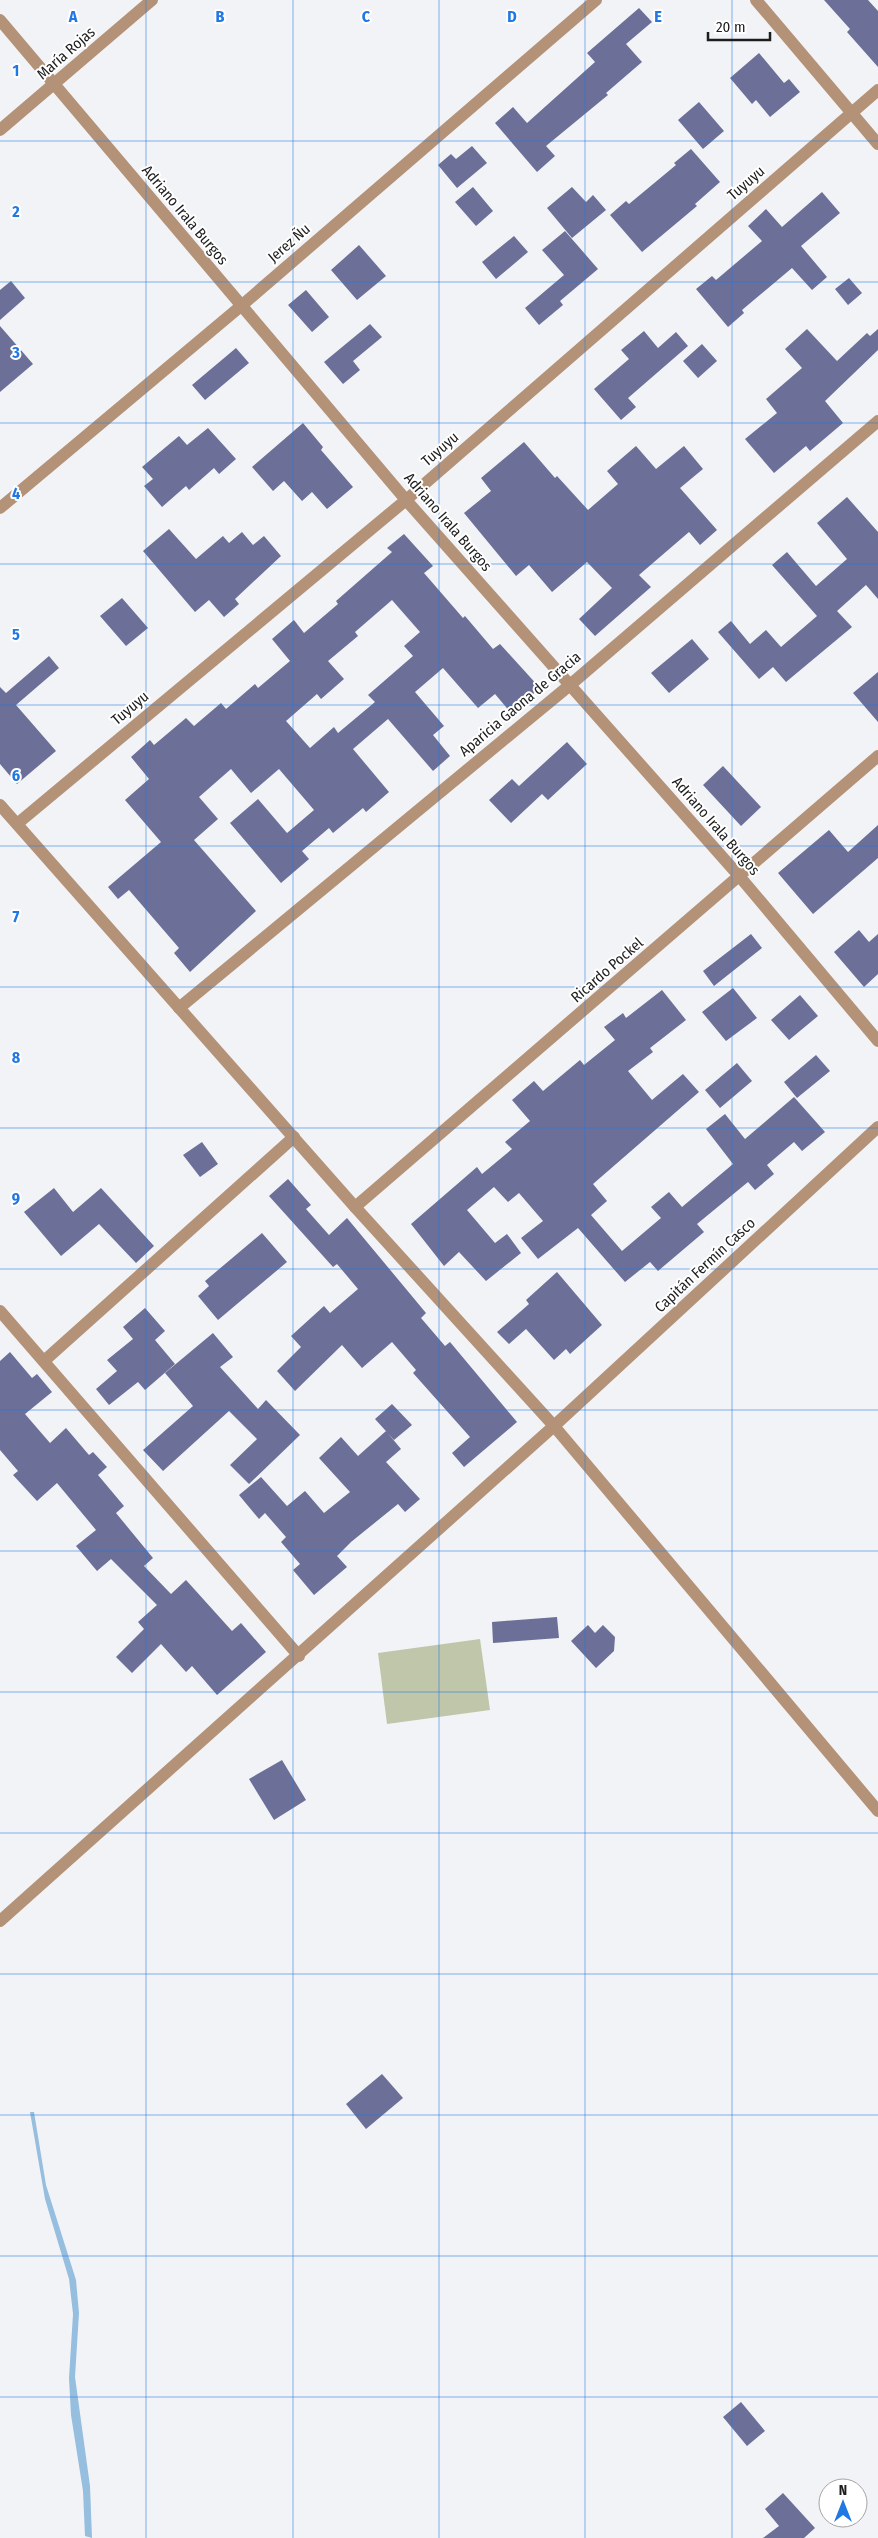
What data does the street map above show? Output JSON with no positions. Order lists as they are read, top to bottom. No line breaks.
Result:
{"streets":{"street":["María Rojas","Tuyuyu","Adriano Irala Burgos","Jerez Ñu","Aparicia Gaona de Gracia","Ricardo Pockel","Capitán Fermín Casco"]},"crossings":[["María Rojas","Adriano Irala Burgos"],["Tuyuyu","Adriano Irala Burgos"],["Adriano Irala Burgos","Jerez Ñu"],["Adriano Irala Burgos","Aparicia Gaona de Gracia"],["Adriano Irala Burgos","Ricardo Pockel"]],"scale_bar":"20 m","north":"top","grid":{"columns":["A","B","C","D","E"],"rows":["1","2","3","4","5","6","7","8","9"]}}
